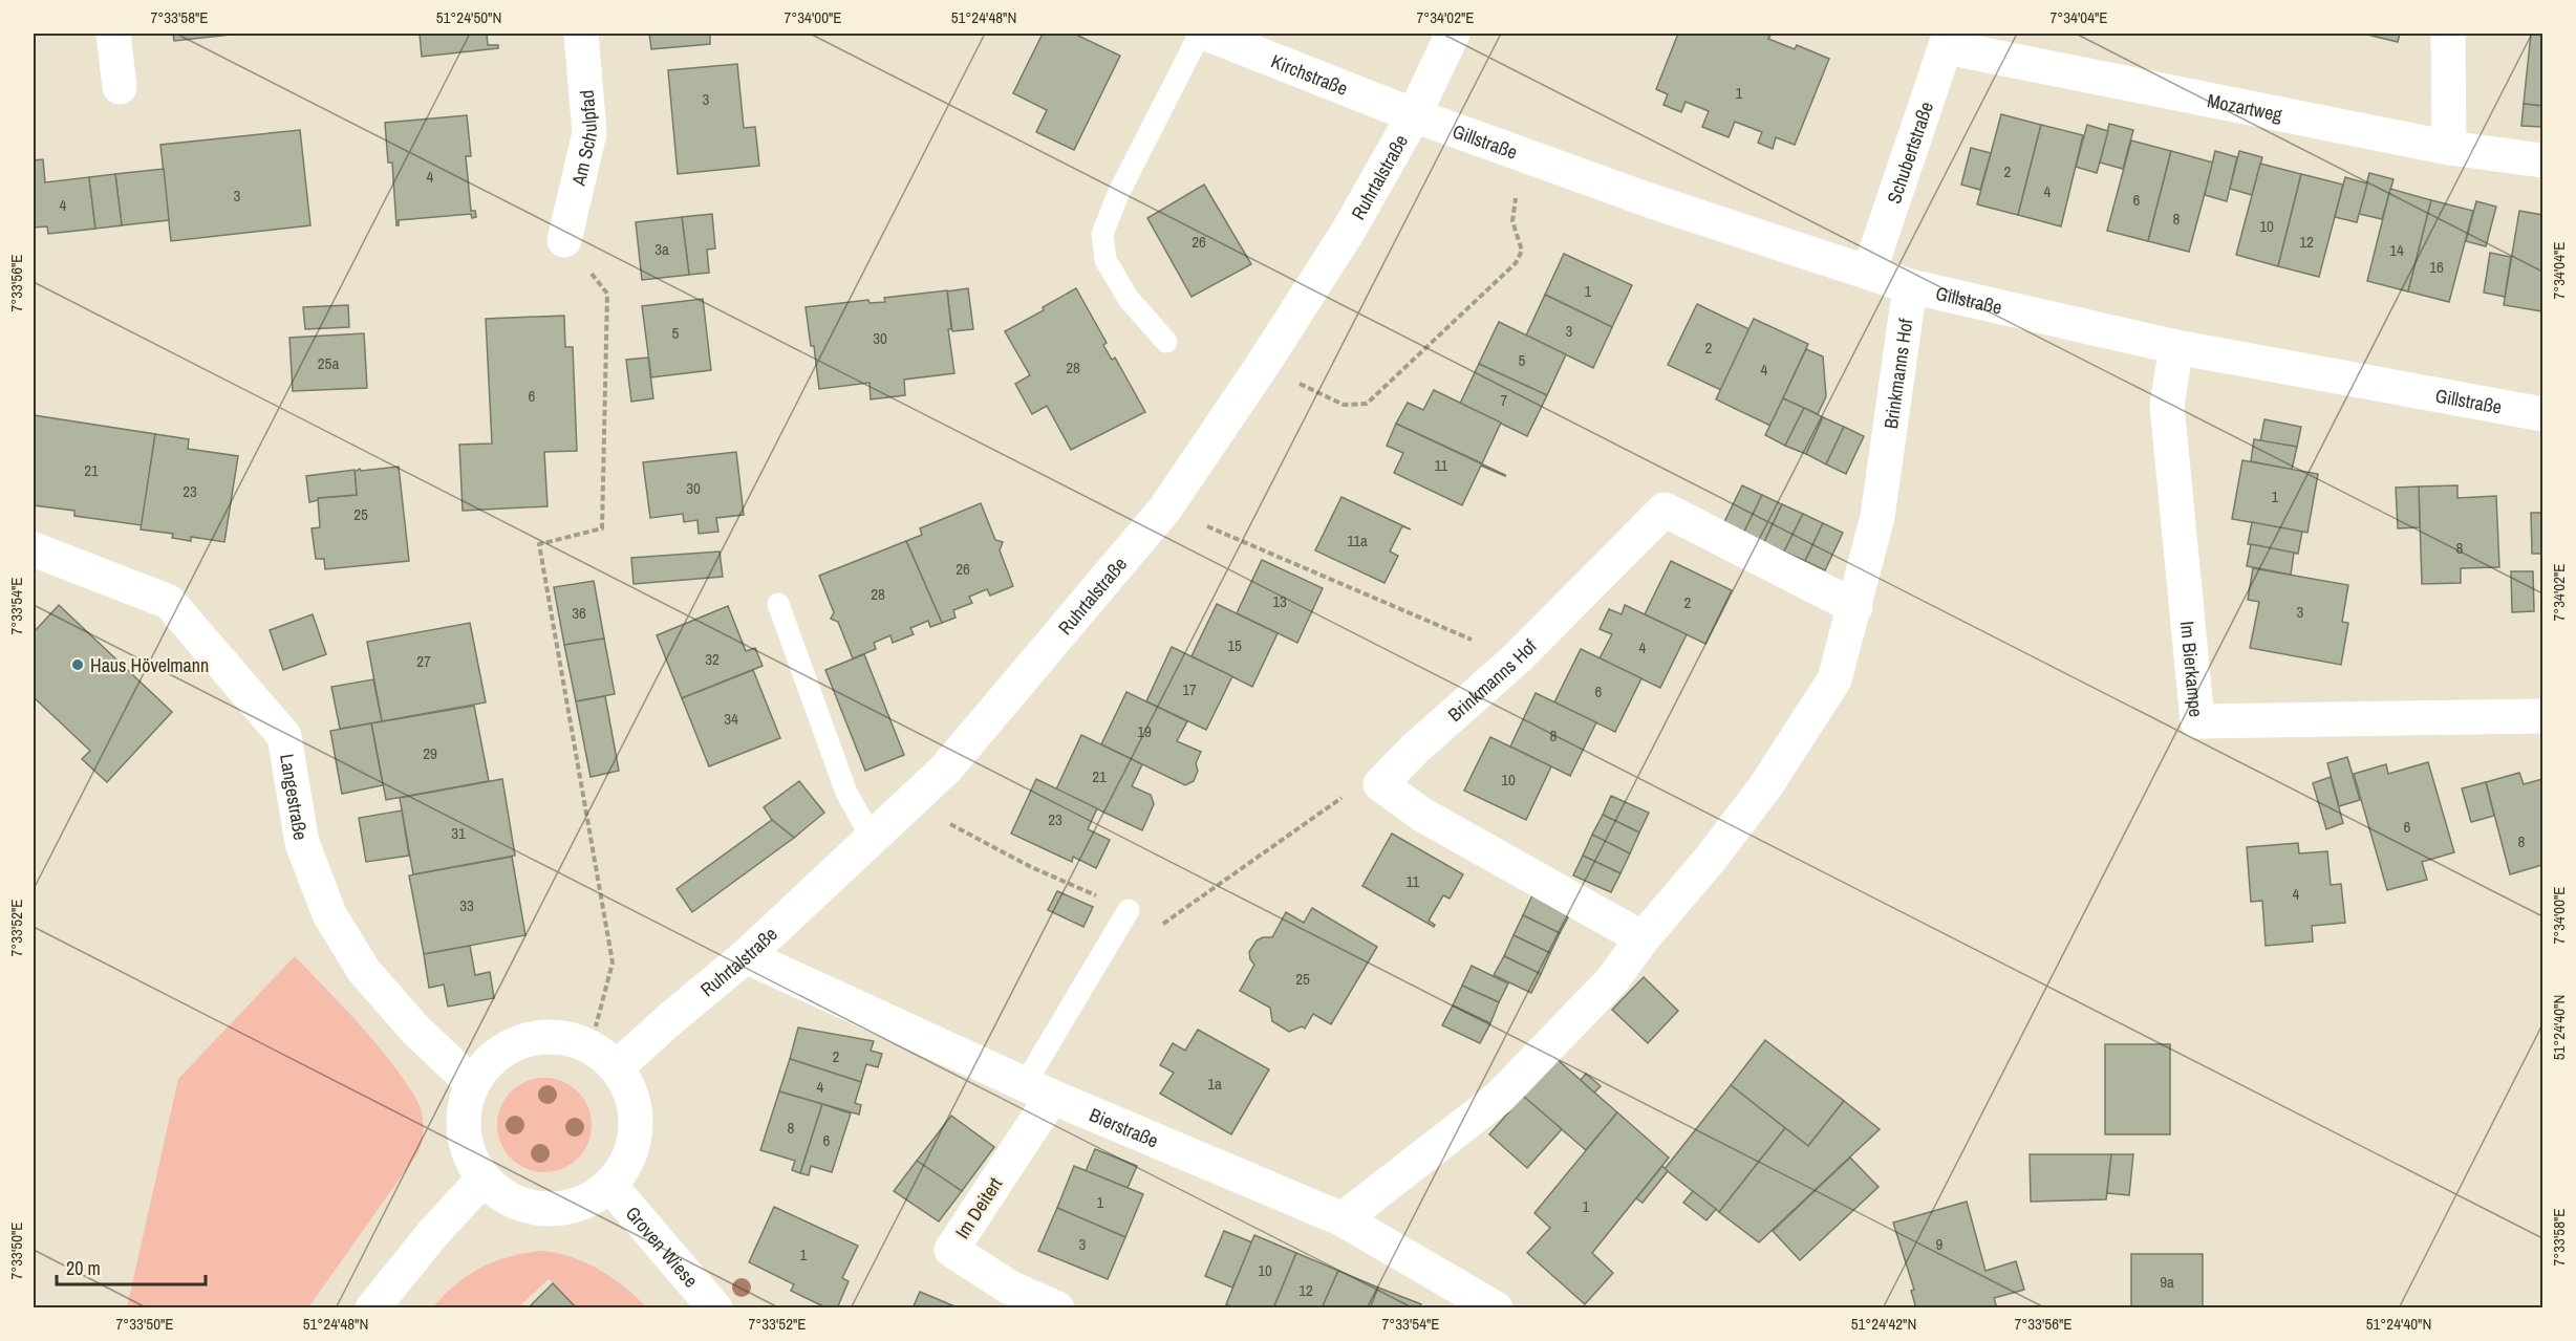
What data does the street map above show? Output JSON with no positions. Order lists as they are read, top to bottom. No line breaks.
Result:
{"streets":{"street":["Kirchstraße","Mozartweg","Am Schulpfad","Gillstraße","Schubertstraße","Ruhrtalstraße","Brinkmanns Hof","Im Bierkampe","Langestraße","Bierstraße","Im Deitert","Groven Wiese"]},"crossings":[["Kirchstraße","Gillstraße"],["Kirchstraße","Ruhrtalstraße"],["Mozartweg","Schubertstraße"],["Gillstraße","Schubertstraße"],["Gillstraße","Ruhrtalstraße"],["Gillstraße","Brinkmanns Hof"],["Gillstraße","Im Bierkampe"],["Ruhrtalstraße","Langestraße"],["Ruhrtalstraße","Bierstraße"],["Ruhrtalstraße","Groven Wiese"],["Brinkmanns Hof","Bierstraße"],["Langestraße","Groven Wiese"],["Bierstraße","Im Deitert"]],"places":["Haus Hövelmann"],"house_numbers":["1","3","2","4","4","3","6","4","8","10","26","12","3a","14","16","1","3","5","30","2","5","25a","28","4","6","7","11","21","30","23","1","25","11a","8","26","28","13","2","3","36","15","4","32","27","17","6","34","19","8","29","21","10","23","6","31","8","11","4","33","25","2","1a","4","8","6","1","1","3","9","1","10","9a","12"],"scale_bar":"20 m","coordinates":["7°33'58\"E","51°24'50\"N","7°34'00\"E","51°24'48\"N","7°34'02\"E","7°34'04\"E","7°33'56\"E","7°33'54\"E","7°33'52\"E","51°24'40\"N","7°33'50\"E","51°24'42\"N"]}
